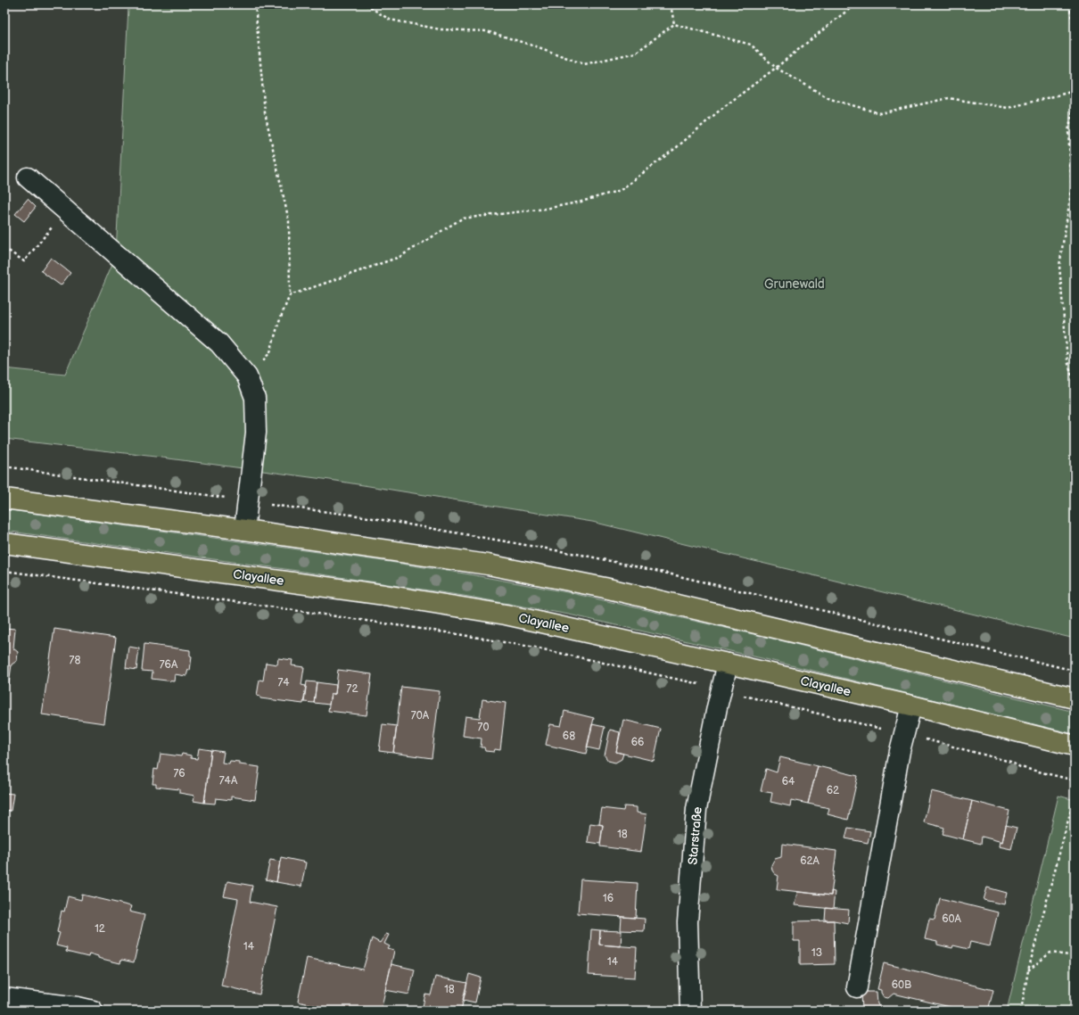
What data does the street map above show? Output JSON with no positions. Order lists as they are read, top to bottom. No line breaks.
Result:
{"streets":{"main road":["Clayallee"],"street":["Starstraße"]},"crossings":[["Clayallee","Starstraße"]],"parks":["Grunewald"],"house_numbers":["78","76A","74","72","70A","70","68","66","76","74A","64","62","18","62A","16","60A","12","14","13","14","60B","18"]}
